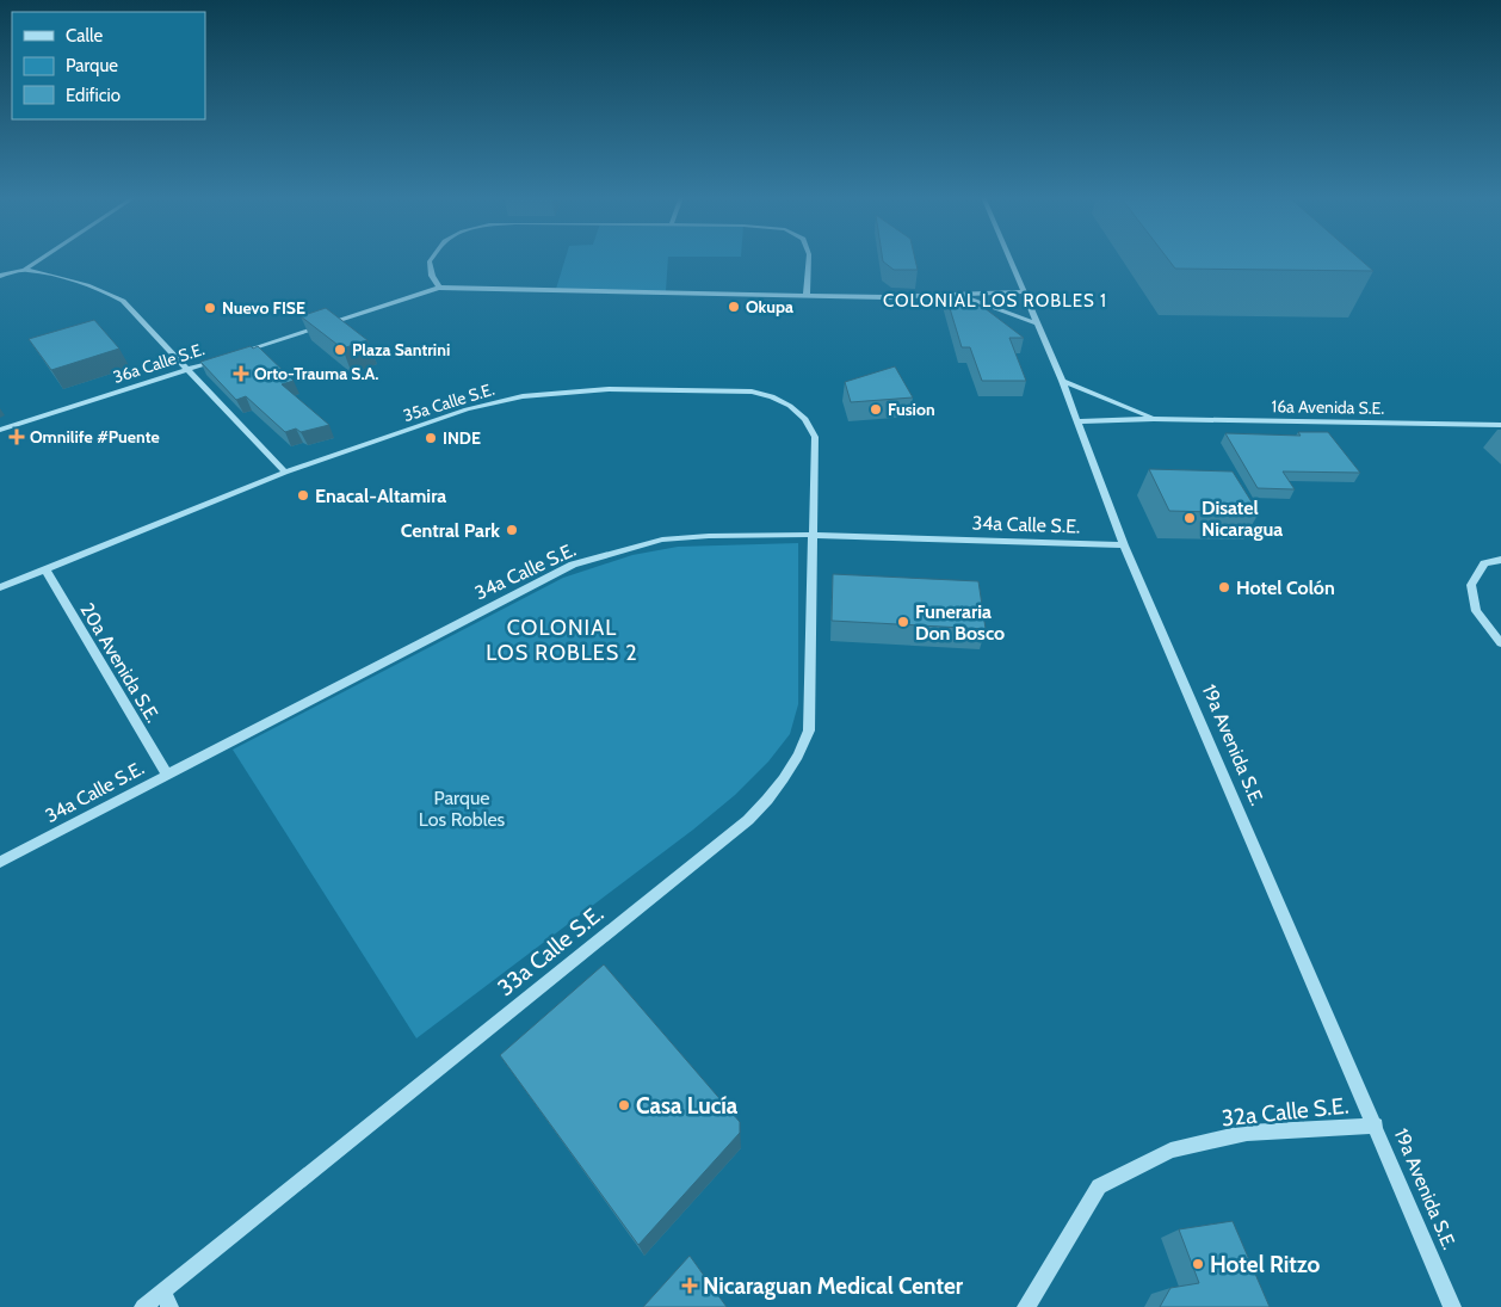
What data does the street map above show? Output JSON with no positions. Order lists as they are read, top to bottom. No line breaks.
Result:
{"streets":{"street":["36a Calle S.E.","35a Calle S.E.","16a Avenida S.E.","34a Calle S.E.","20a Avenida S.E.","19a Avenida S.E.","33a Calle S.E.","32a Calle S.E."]},"crossings":[["35a Calle S.E.","34a Calle S.E."],["35a Calle S.E.","20a Avenida S.E."],["35a Calle S.E.","33a Calle S.E."],["16a Avenida S.E.","19a Avenida S.E."],["34a Calle S.E.","20a Avenida S.E."],["34a Calle S.E.","19a Avenida S.E."],["34a Calle S.E.","33a Calle S.E."],["19a Avenida S.E.","32a Calle S.E."]],"districts":["COLONIAL LOS ROBLES 1","COLONIAL LOS ROBLES 2"],"parks":["Parque Los Robles"],"places":{"other":["Okupa","Nuevo FISE","Plaza Santrini","Fusion","INDE","Enacal-Altamira","Disatel Nicaragua","Central Park","Hotel Colón","Funeraria Don Bosco","Casa Lucía","Hotel Ritzo"],"health":["Orto-Trauma S.A.","Omnilife #Puente","Nicaraguan Medical Center"]},"legend":["Calle","Parque","Edificio"]}
